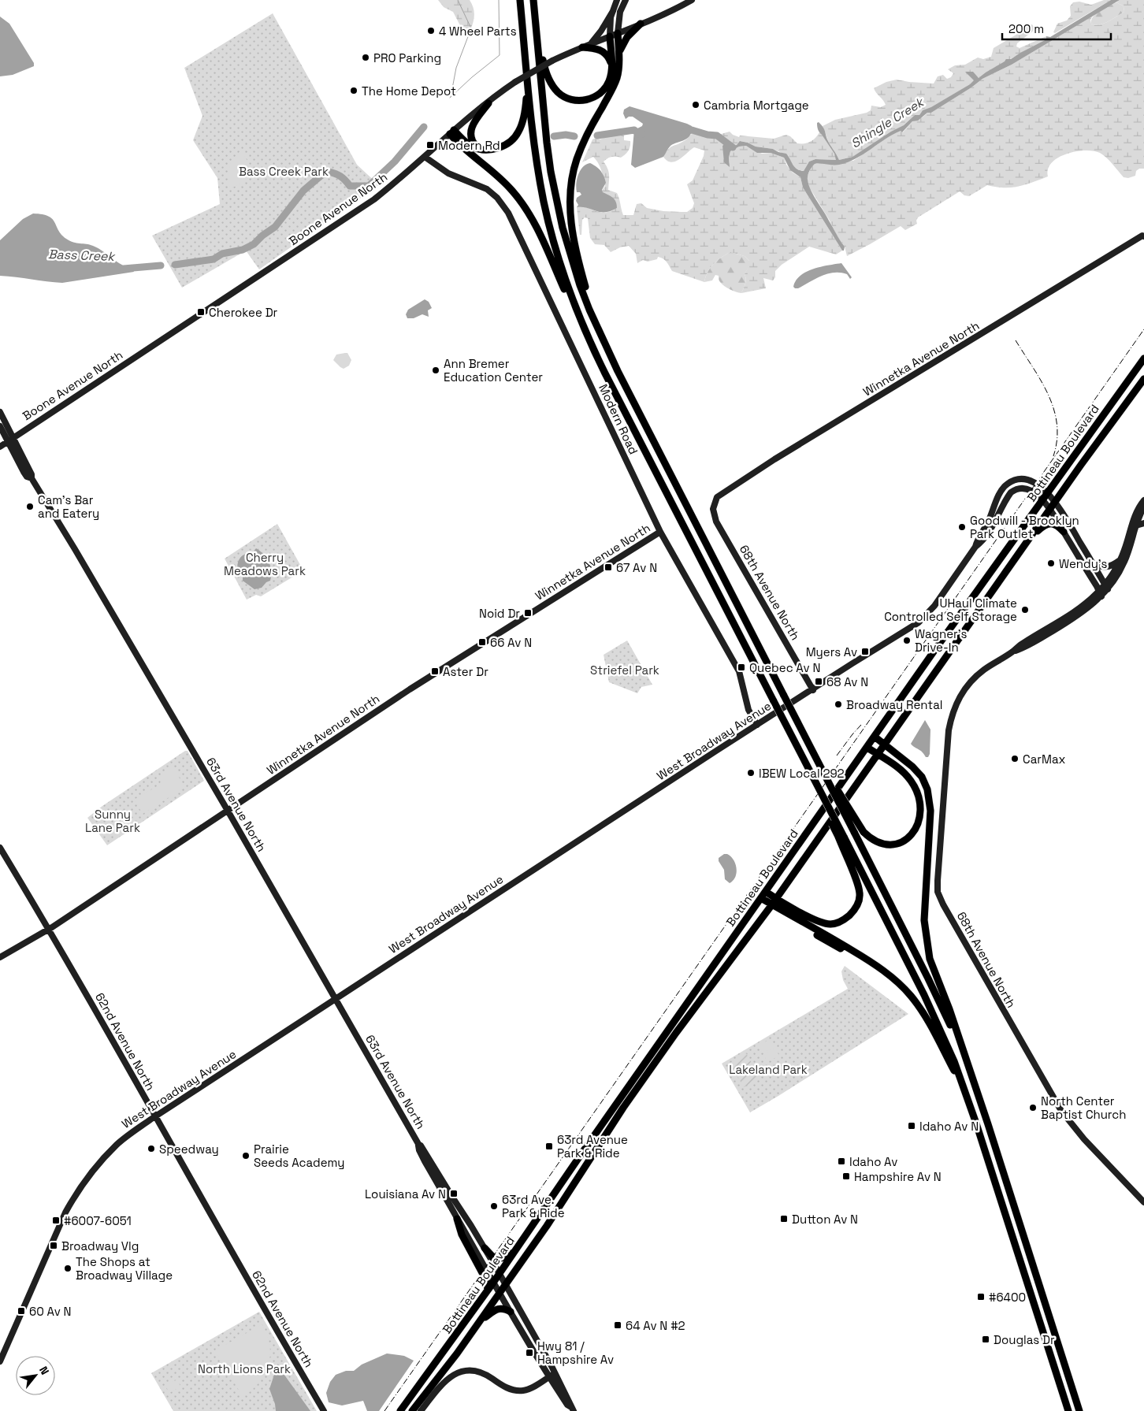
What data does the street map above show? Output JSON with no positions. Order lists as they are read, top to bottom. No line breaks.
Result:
{"streets":{"highway":["Bottineau Boulevard"],"street":["Boone Avenue North","Winnetka Avenue North","Modern Road","68th Avenue North","West Broadway Avenue","63rd Avenue North","62nd Avenue North"]},"crossings":[["Boone Avenue North","Modern Road"],["Boone Avenue North","63rd Avenue North"],["Winnetka Avenue North","Modern Road"],["Winnetka Avenue North","68th Avenue North"],["Winnetka Avenue North","63rd Avenue North"],["Winnetka Avenue North","62nd Avenue North"],["Modern Road","West Broadway Avenue"],["Bottineau Boulevard","West Broadway Avenue"],["Bottineau Boulevard","63rd Avenue North"],["68th Avenue North","West Broadway Avenue"],["West Broadway Avenue","63rd Avenue North"],["West Broadway Avenue","62nd Avenue North"]],"water":["Shingle Creek","Bass Creek"],"parks":["Bass Creek Park","Cherry Meadows Park","Striefel Park","Sunny Lane Park","Lakeland Park","North Lions Park"],"places":{"other":["4 Wheel Parts","PRO Parking","The Home Depot","Cambria Mortgage","Ann Bremer Education Center","Cam's Bar and Eatery","Goodwill - Brooklyn Park Outlet","Wendy's","UHaul Climate Controlled Self Storage","Wagner's Drive-In","Broadway Rental","CarMax","IBEW Local 292","North Center Baptist Church","Speedway","Prairie Seeds Academy","63rd Ave. Park & Ride","The Shops at Broadway Village"],"transit":["Modern Rd","Cherokee Dr","67 Av N","Noid Dr","66 Av N","Myers Av","Quebec Av N","Aster Dr","68 Av N","Idaho Av N","63rd Avenue Park & Ride","Idaho Av","Hampshire Av N","Louisiana Av N","Dutton Av N","#6007-6051","Broadway Vlg","#6400","60 Av N","64 Av N #2","Douglas Dr","Hwy 81 / Hampshire Av"]},"scale_bar":"200 m","north":"top right"}
